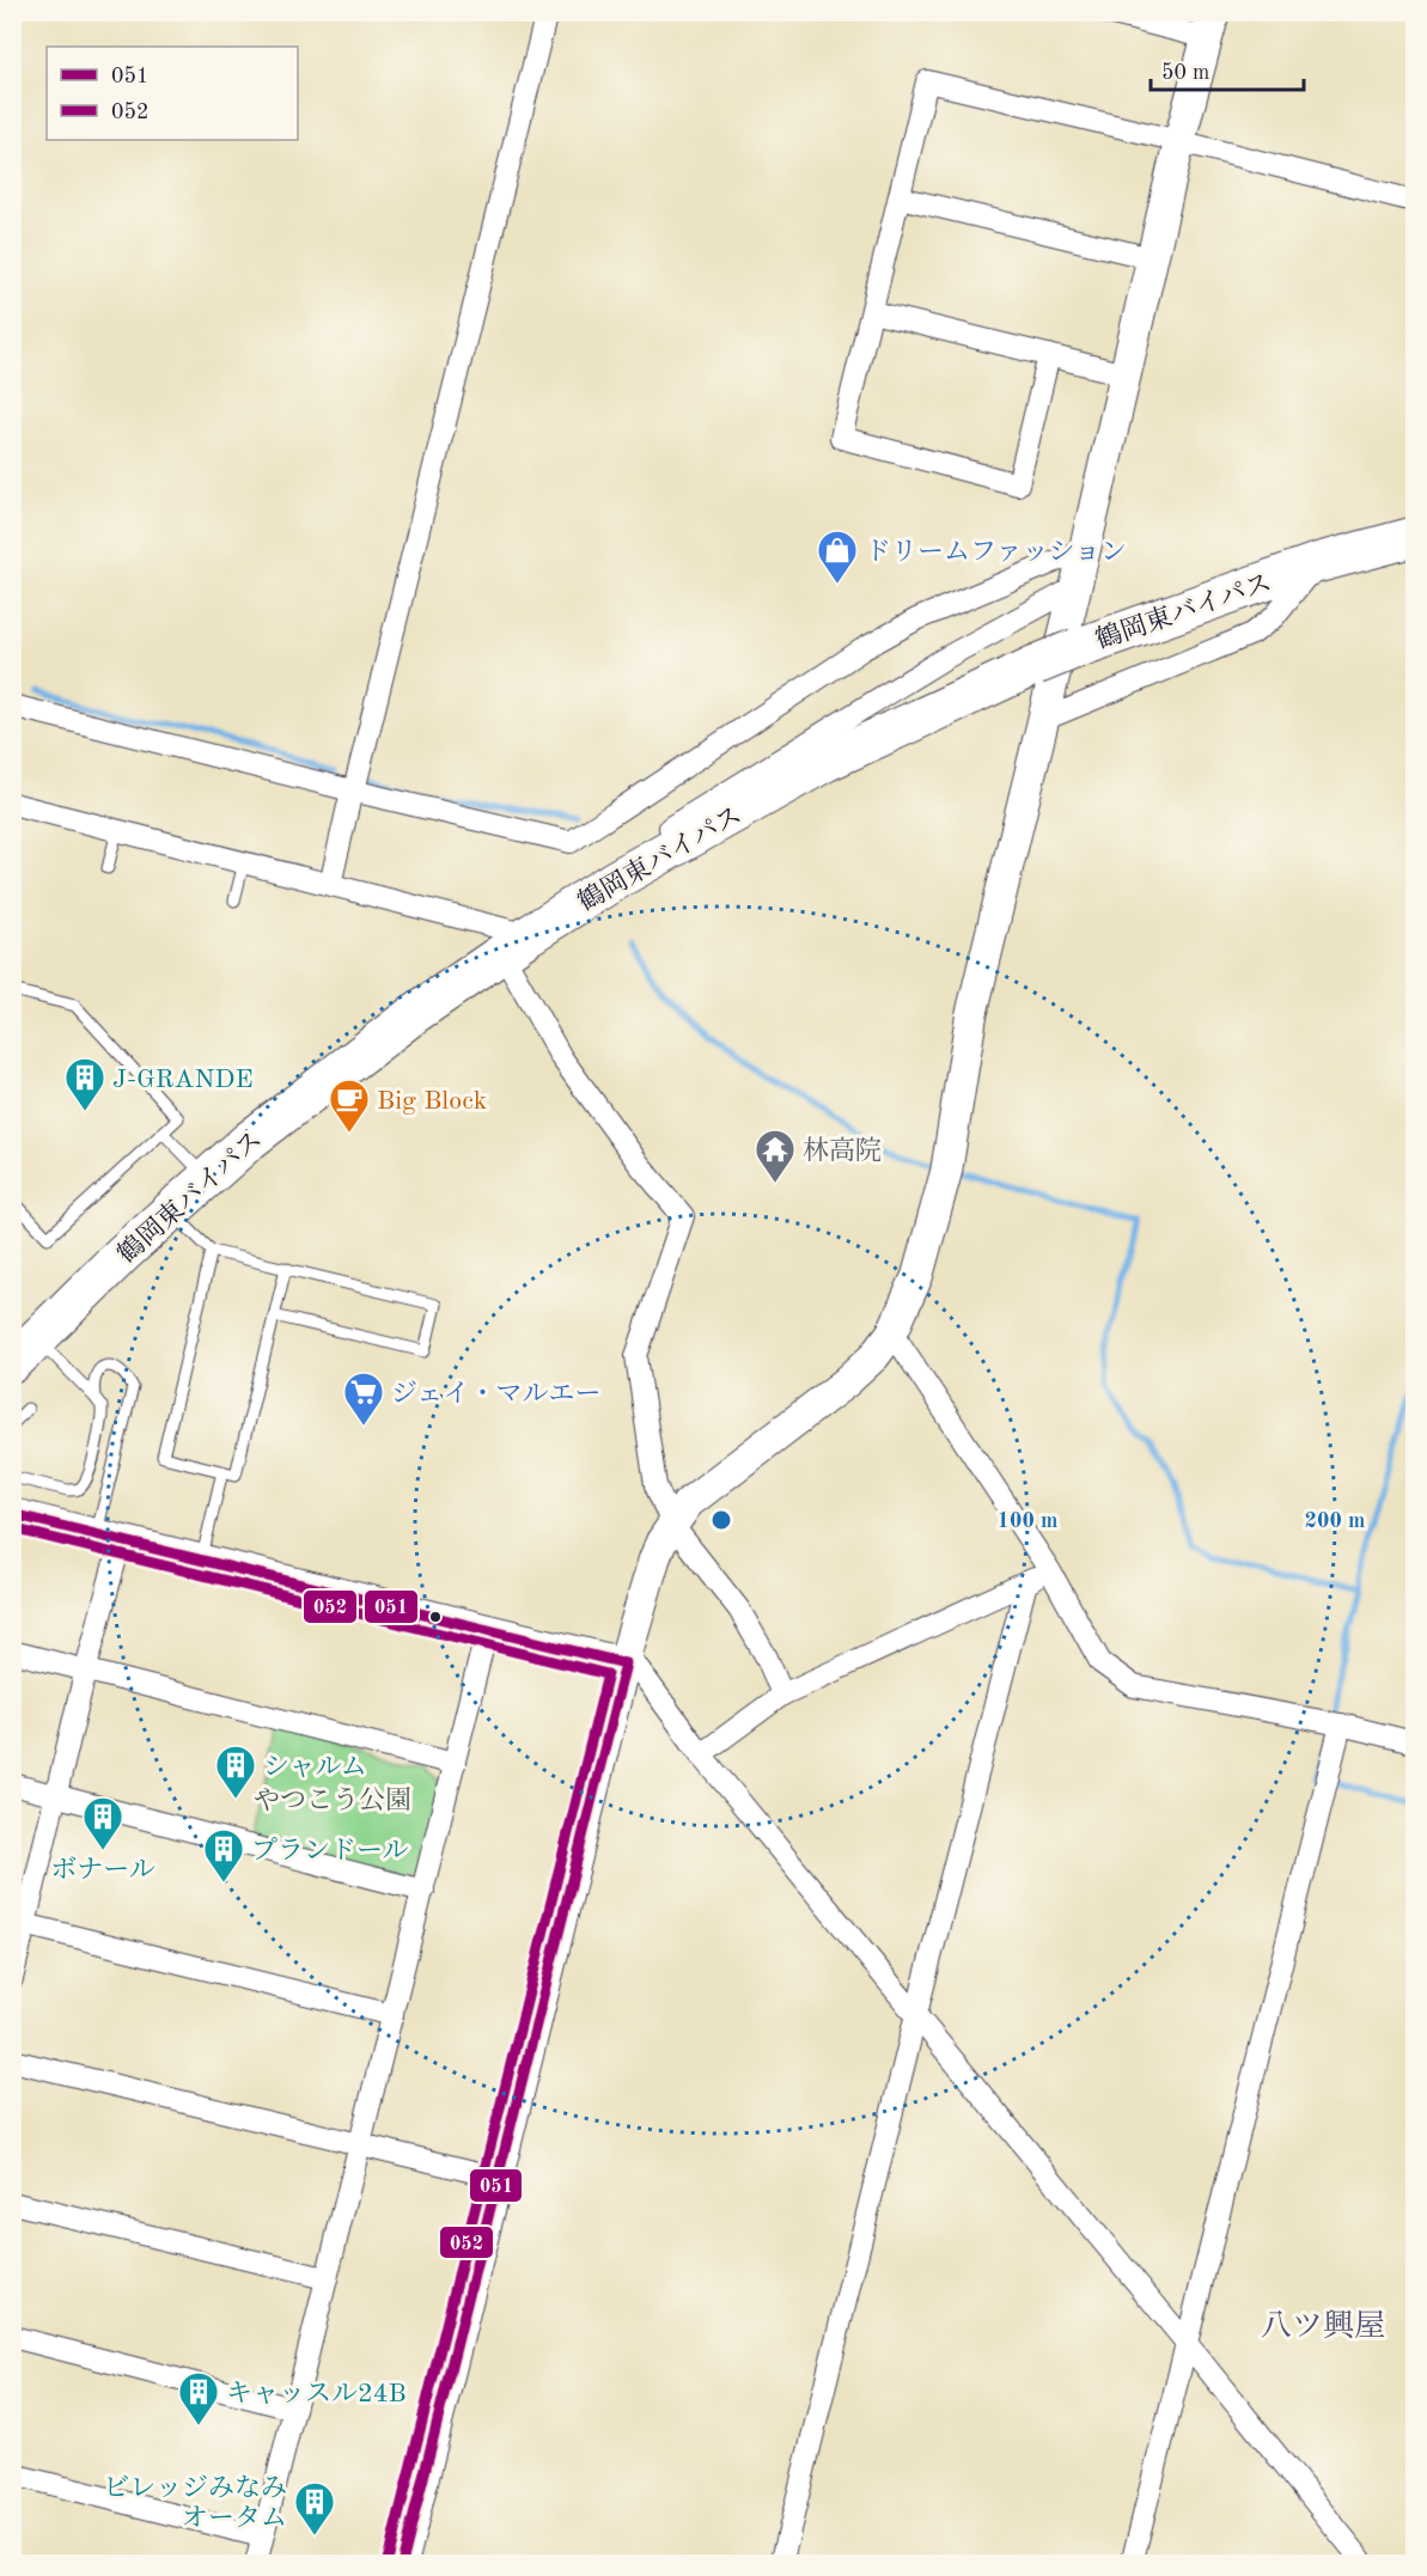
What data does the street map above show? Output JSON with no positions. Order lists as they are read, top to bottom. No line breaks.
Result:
{"streets":{"highway":["鶴岡東バイパス"]},"districts":["八ツ興屋"],"parks":["やつこう公園"],"places":{"shop":["ドリームファッション"],"building":["J-GRANDE","シャルム","ボナール","プランドール","キャッスル24B","ビレッジみなみ オータム"],"cafe":["Big Block"],"temple":["林高院"],"supermarket":["ジェイ・マルエー"]},"lines":["transit line 051","transit line 052"],"legend":["051","052"],"scale_bar":"50 m","rings":["100 m","200 m"]}
